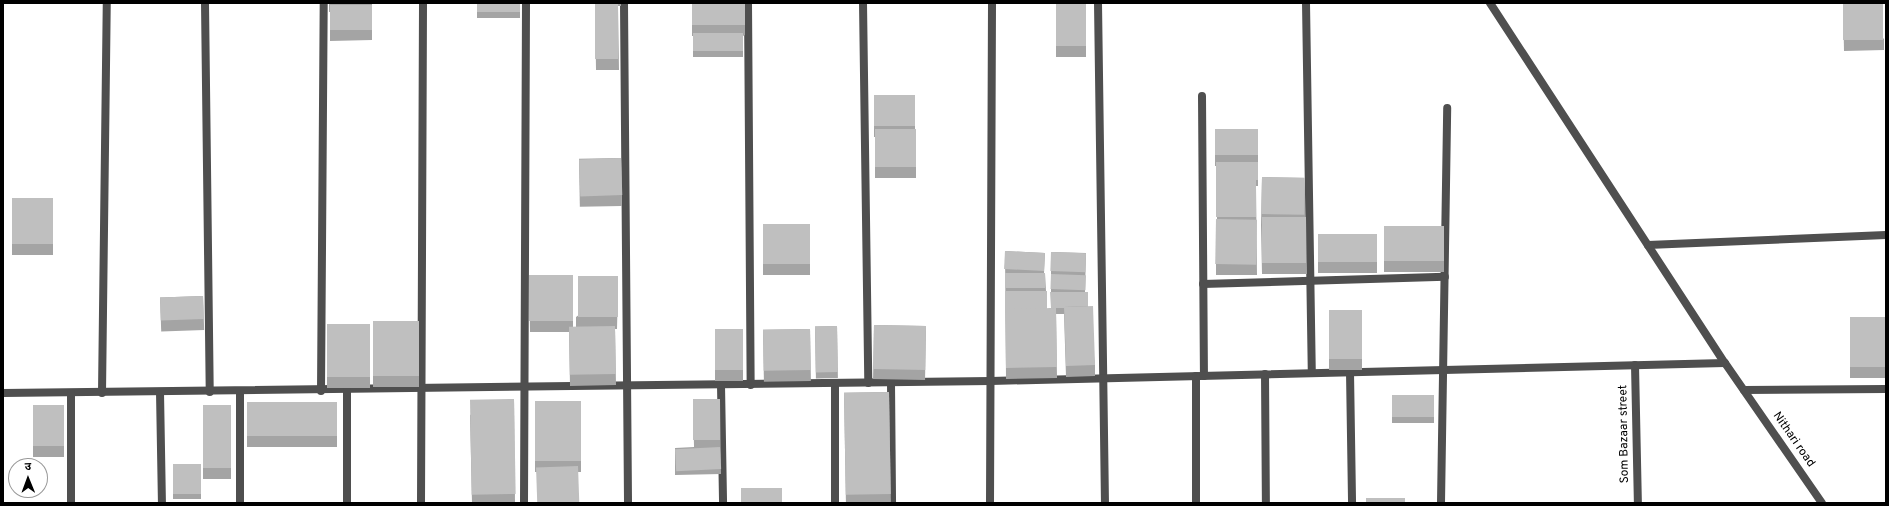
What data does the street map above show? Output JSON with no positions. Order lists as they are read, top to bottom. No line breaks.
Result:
{"streets":{"street":["Som Bazaar street","Nithari road"]},"north":"top"}
